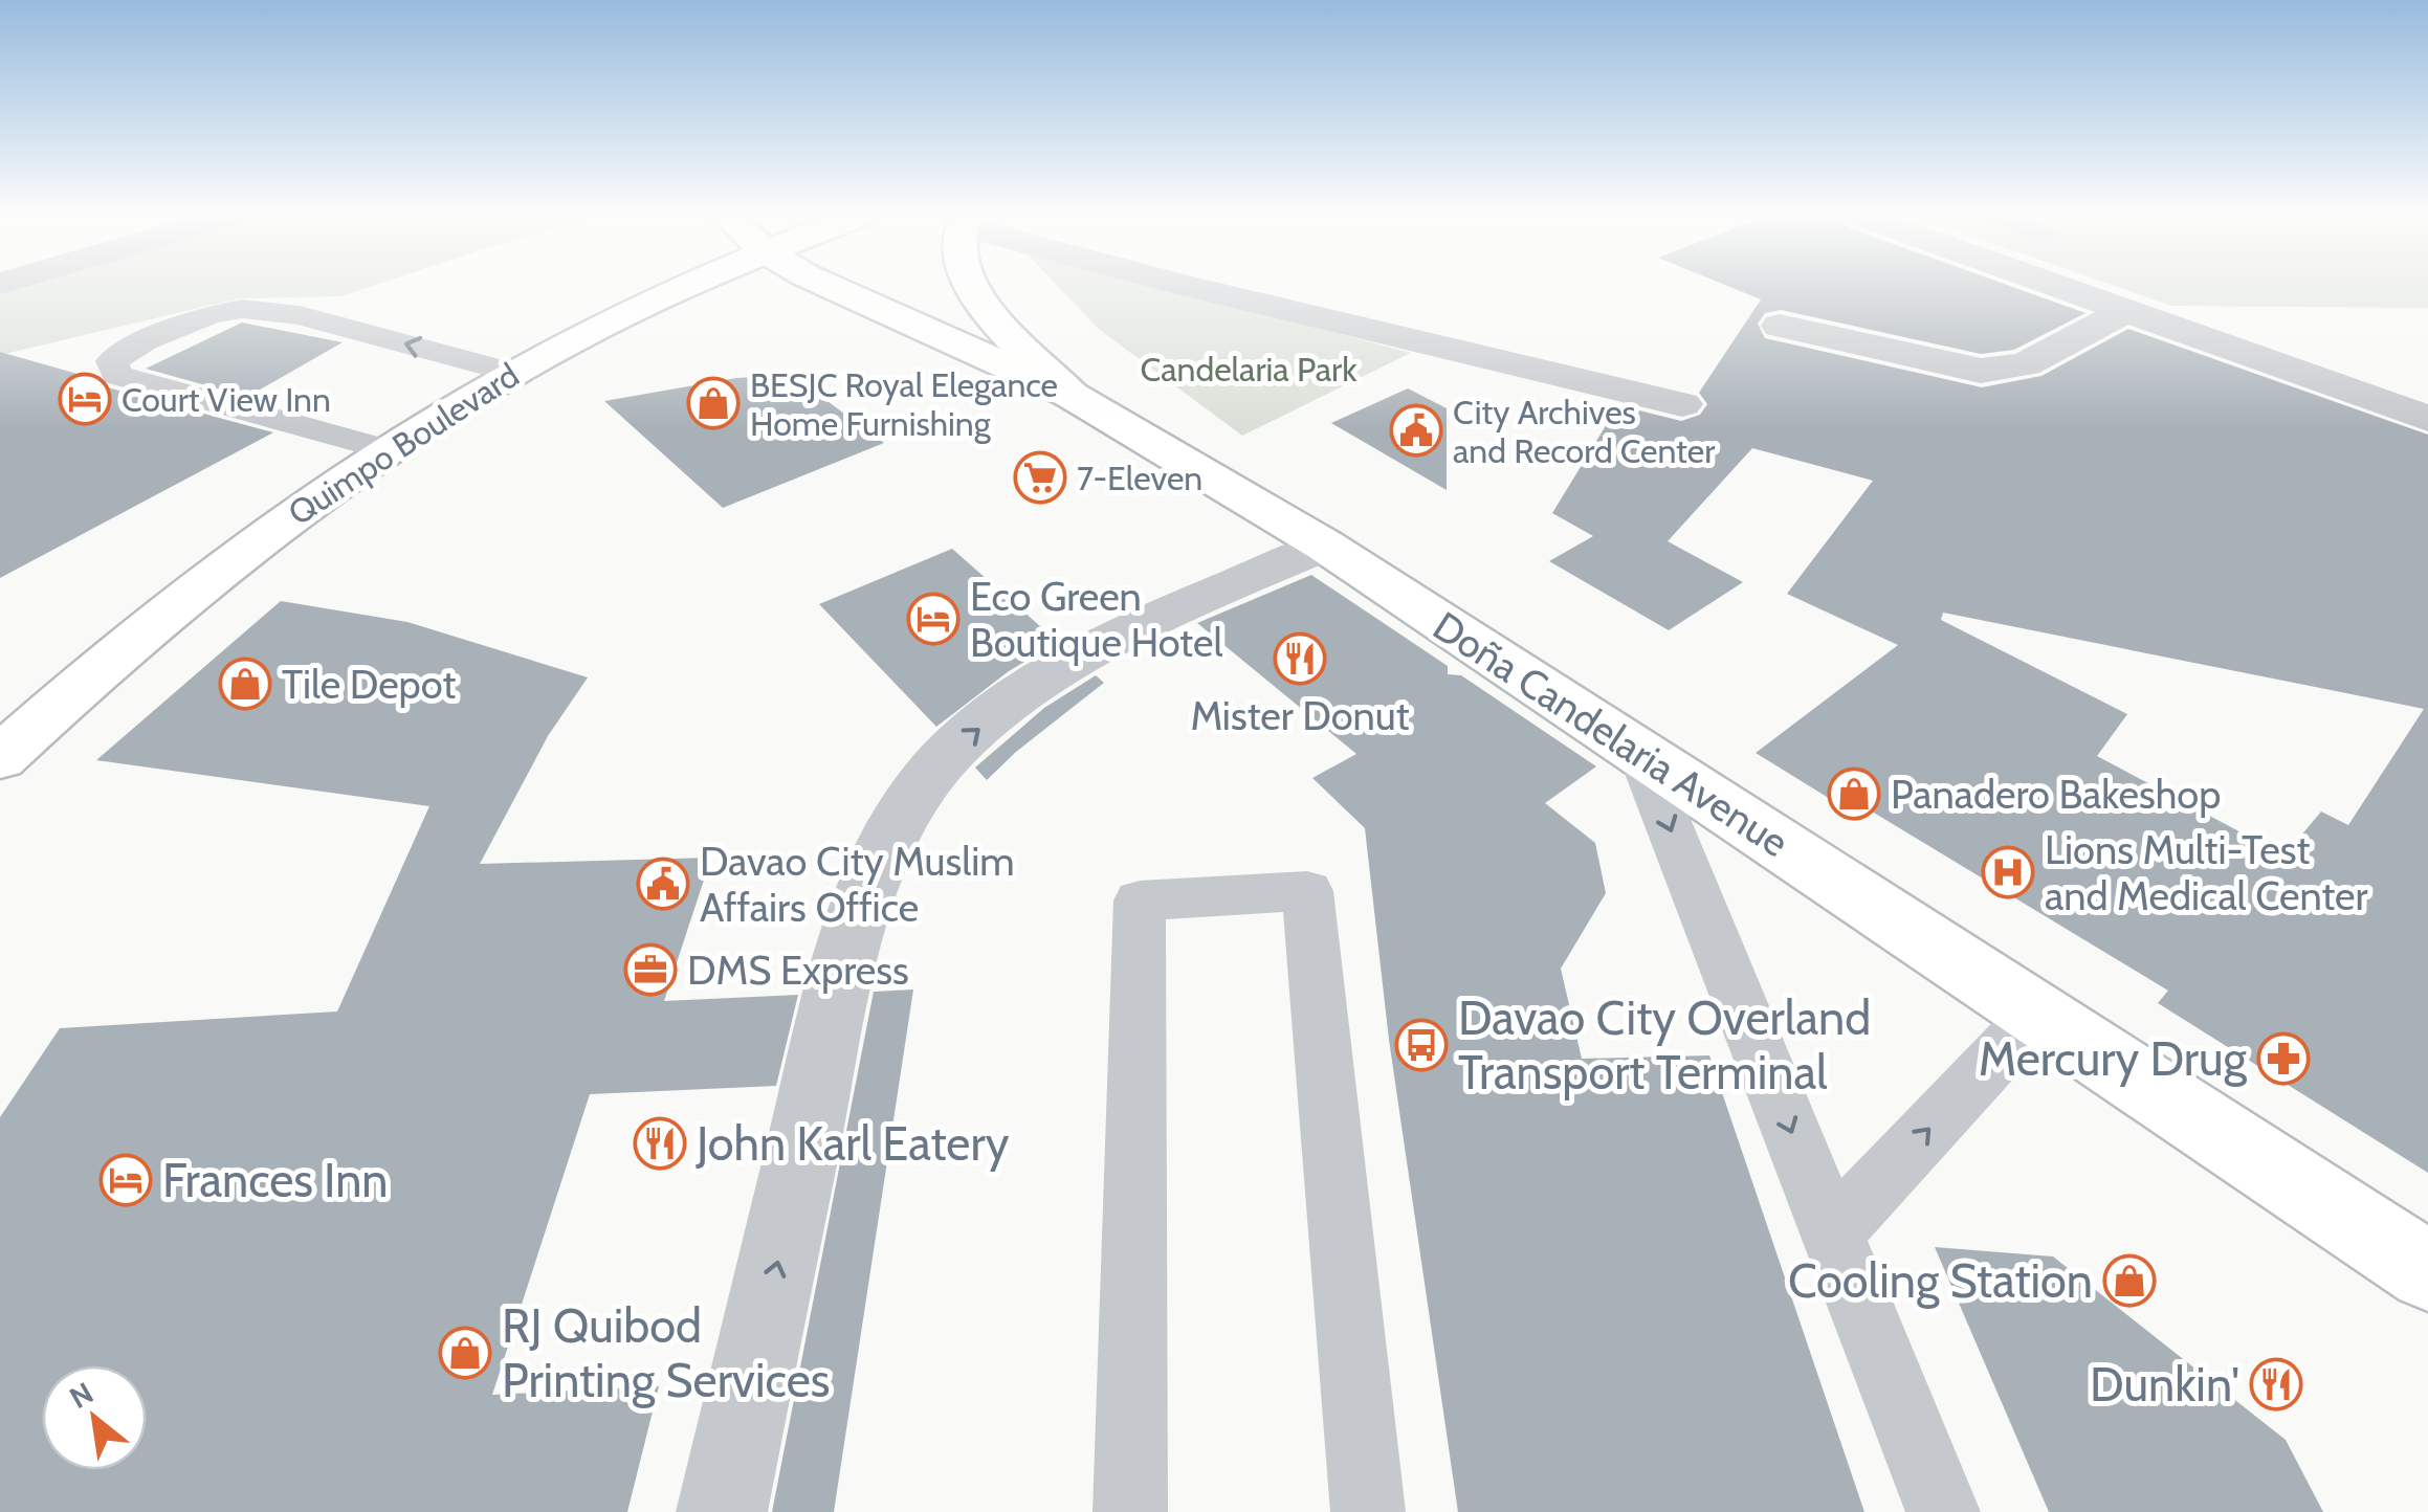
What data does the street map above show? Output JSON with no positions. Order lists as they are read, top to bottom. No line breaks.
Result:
{"streets":{"main road":["Quimpo Boulevard","Doña Candelaria Avenue"]},"parks":["Candelaria Park"],"places":{"hotel":["Court View Inn","Eco Green Boutique Hotel","Frances Inn"],"shop":["BESJC Royal Elegance Home Furnishing","Tile Depot","Panadero Bakeshop","Cooling Station","RJ Quibod Printing Services"],"public building":["City Archives and Record Center","Davao City Muslim Affairs Office"],"supermarket":["7-Eleven"],"restaurant":["Mister Donut","John Karl Eatery","Dunkin'"],"hospital":["Lions Multi-Test and Medical Center"],"office":["DMS Express"],"bus stop":["Davao City Overland Transport Terminal"],"pharmacy":["Mercury Drug"]},"north":"top left"}
